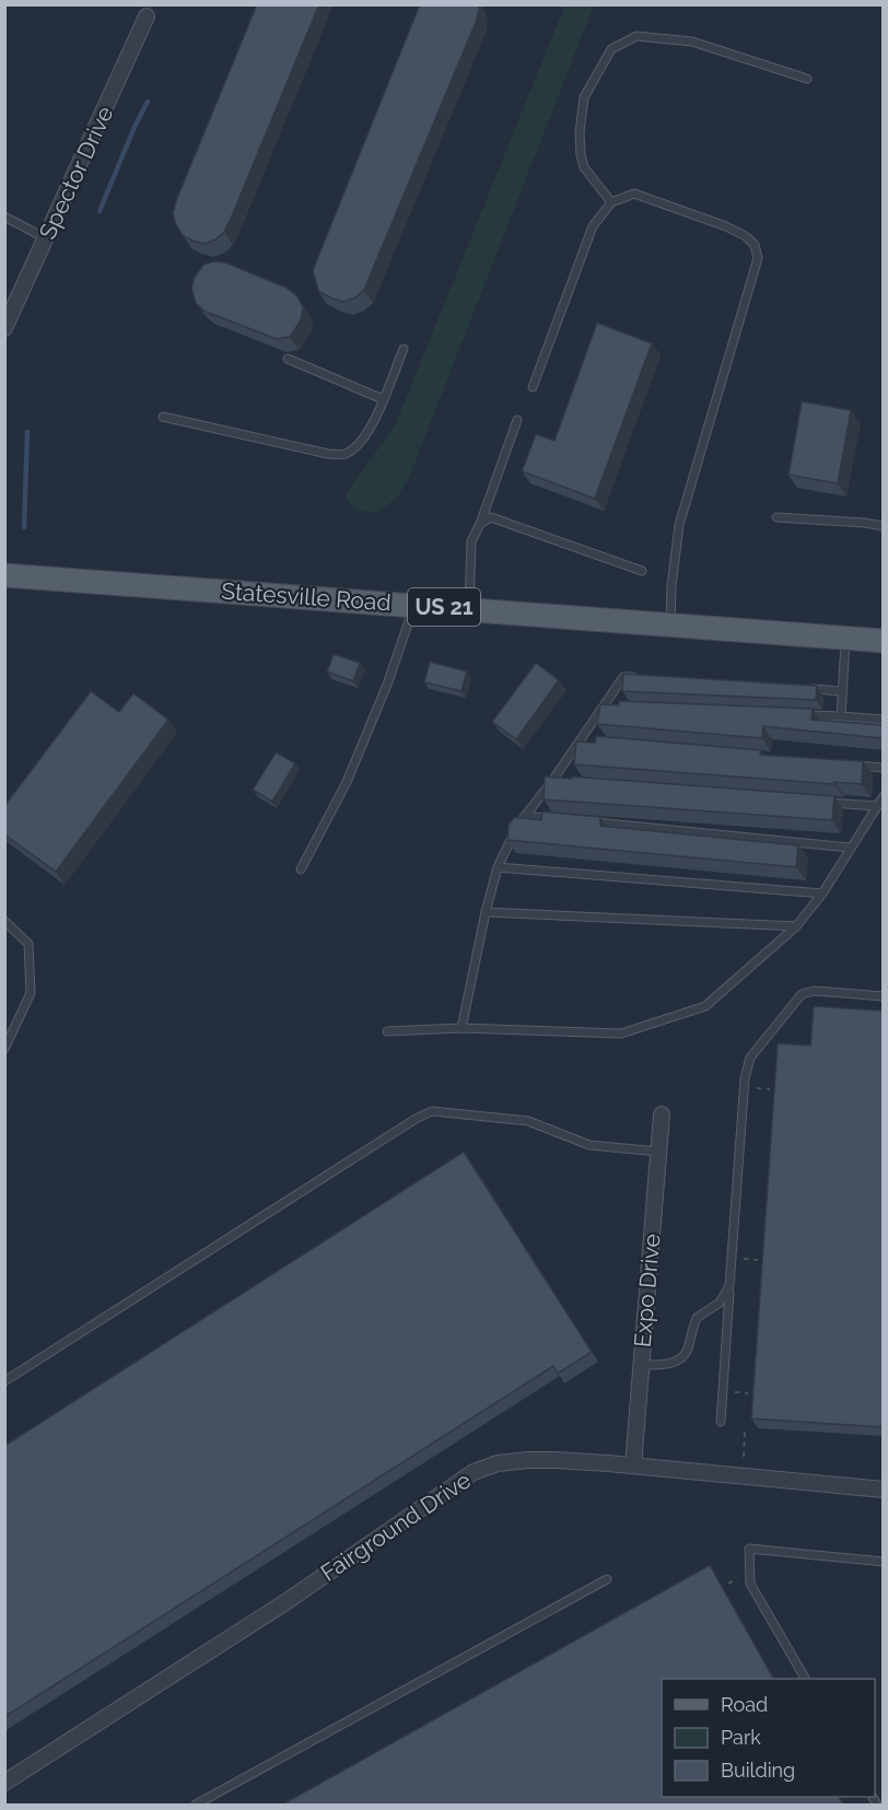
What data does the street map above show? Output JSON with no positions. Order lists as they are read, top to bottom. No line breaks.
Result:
{"streets":{"main road":["Statesville Road","US 21"],"street":["Spector Drive","Expo Drive","Fairground Drive"]},"crossings":[["Expo Drive","Fairground Drive"]],"legend":["Road","Park","Building"]}
